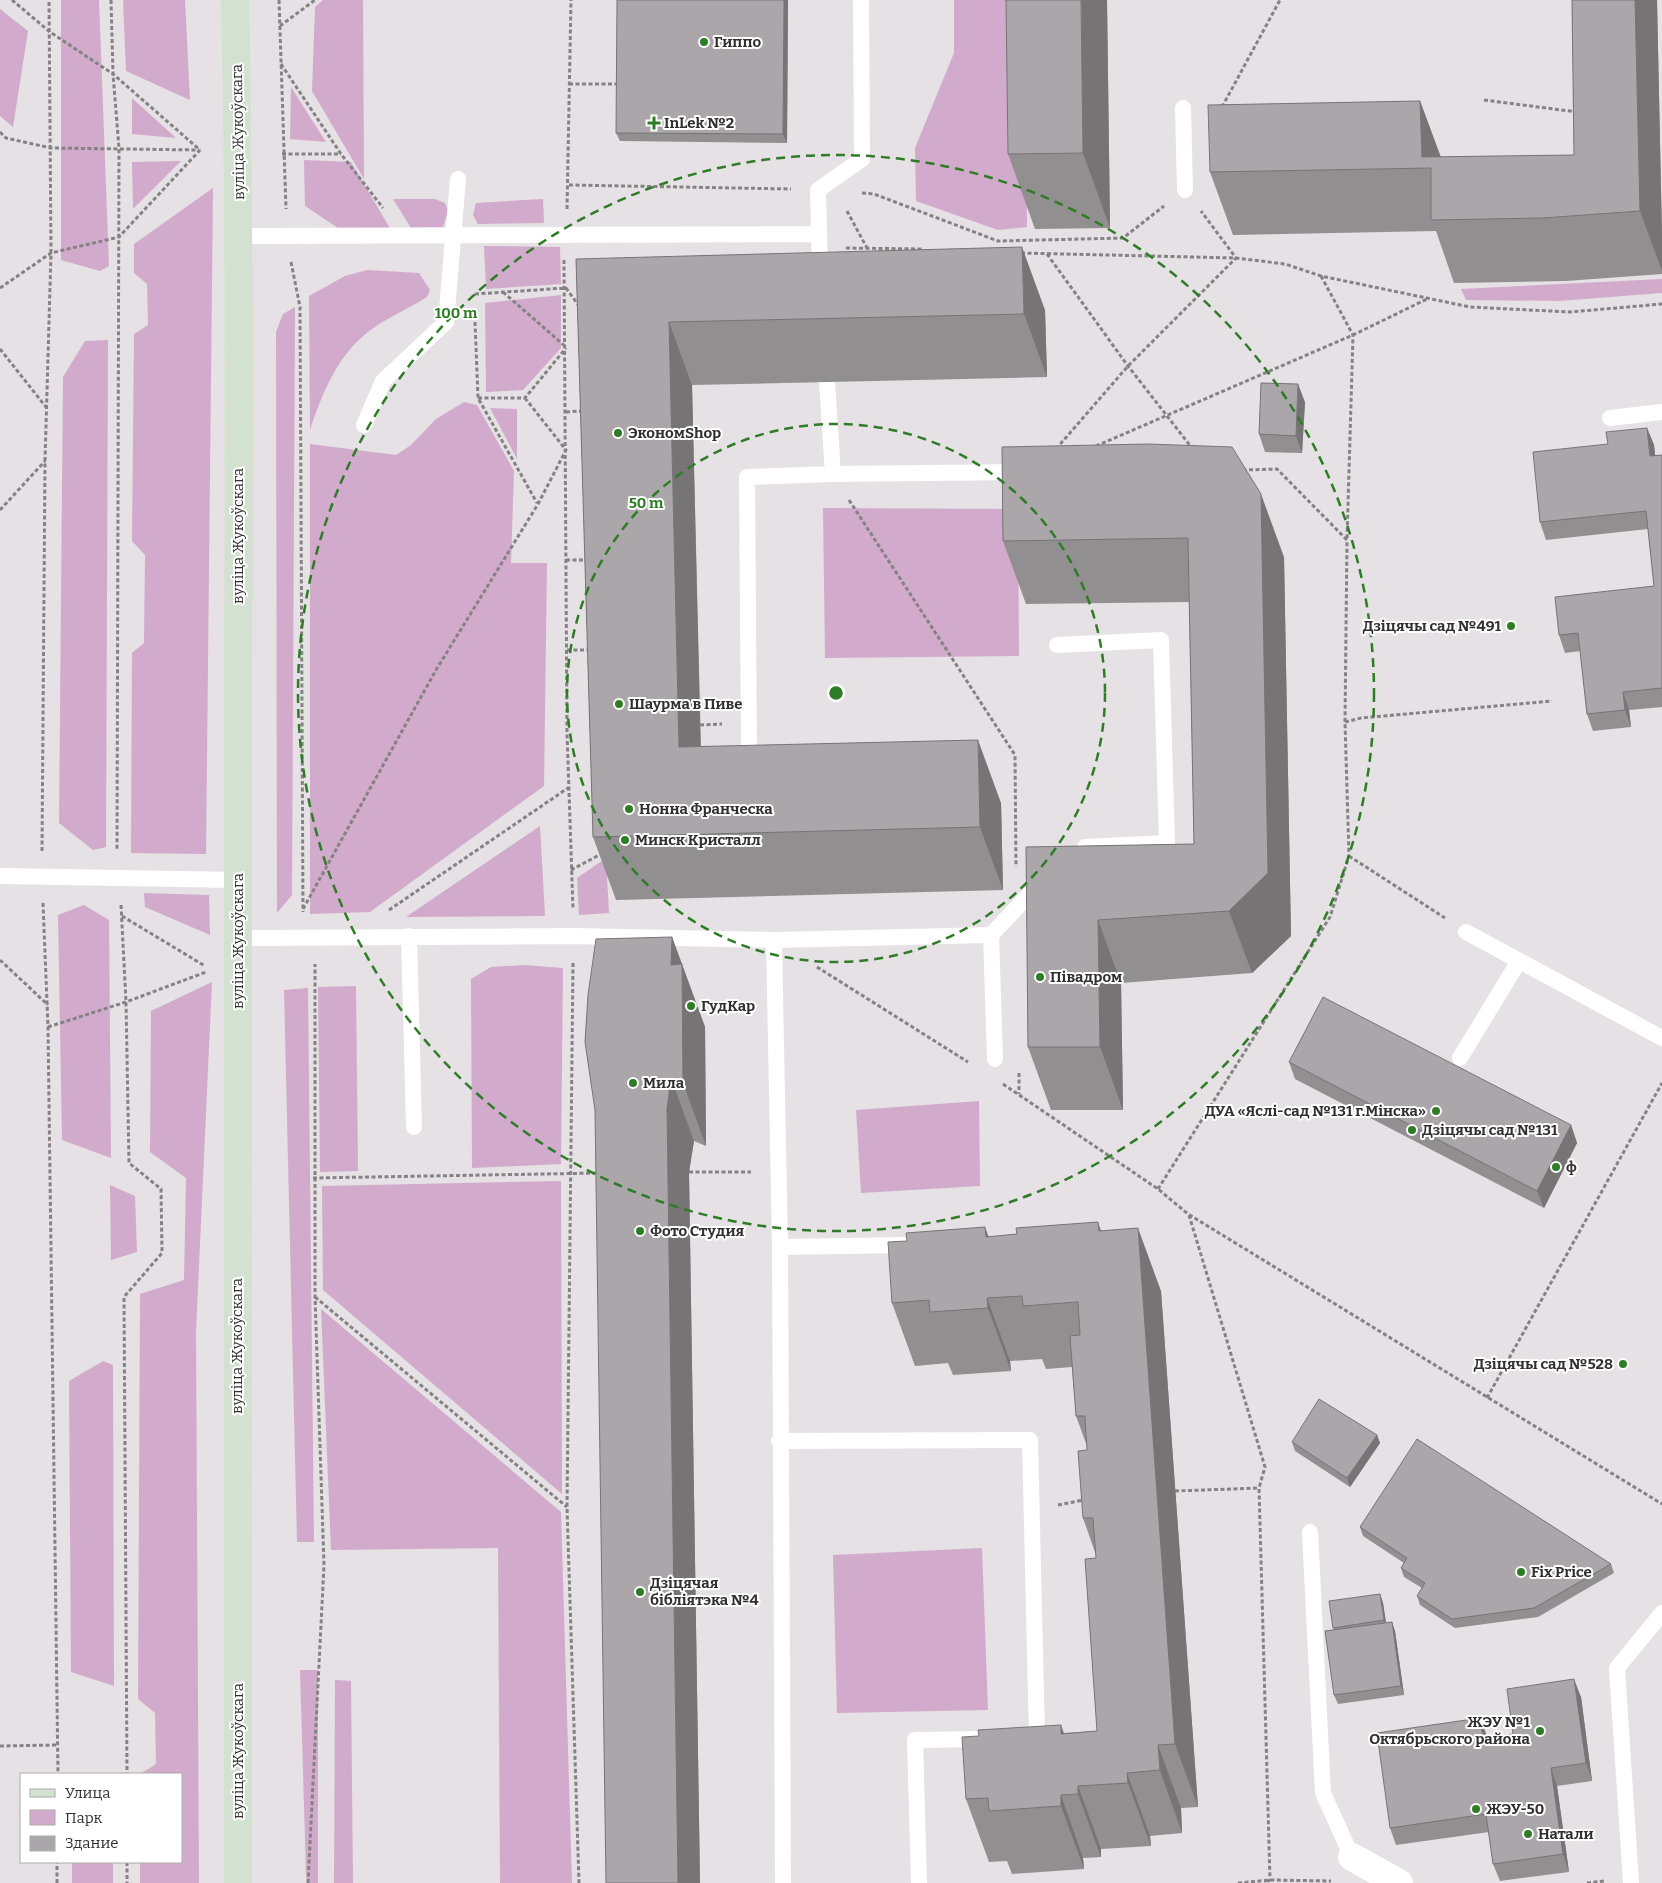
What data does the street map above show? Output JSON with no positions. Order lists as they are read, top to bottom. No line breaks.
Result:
{"streets":{"main road":["вуліца Жукоўскага"]},"places":{"other":["Гиппо","ЭкономShop","Дзіцячы сад №491","Шаурма в Пиве","Нонна Франческа","Минск Кристалл","Пiвадром","ГудКар","Мила","ДУА «Яслі-сад №131 г.Мінска»","Дзіцячы сад №131","ф","Фото Студия","Дзіцячы сад №528","Fix Price","Дзіцячая бібліятэка №4","ЖЭУ №1 Октябрьского района","ЖЭУ-50","Натали"],"health":["InLek №2"]},"legend":["Улица","Парк","Здание"],"rings":["100 m","50 m"]}
